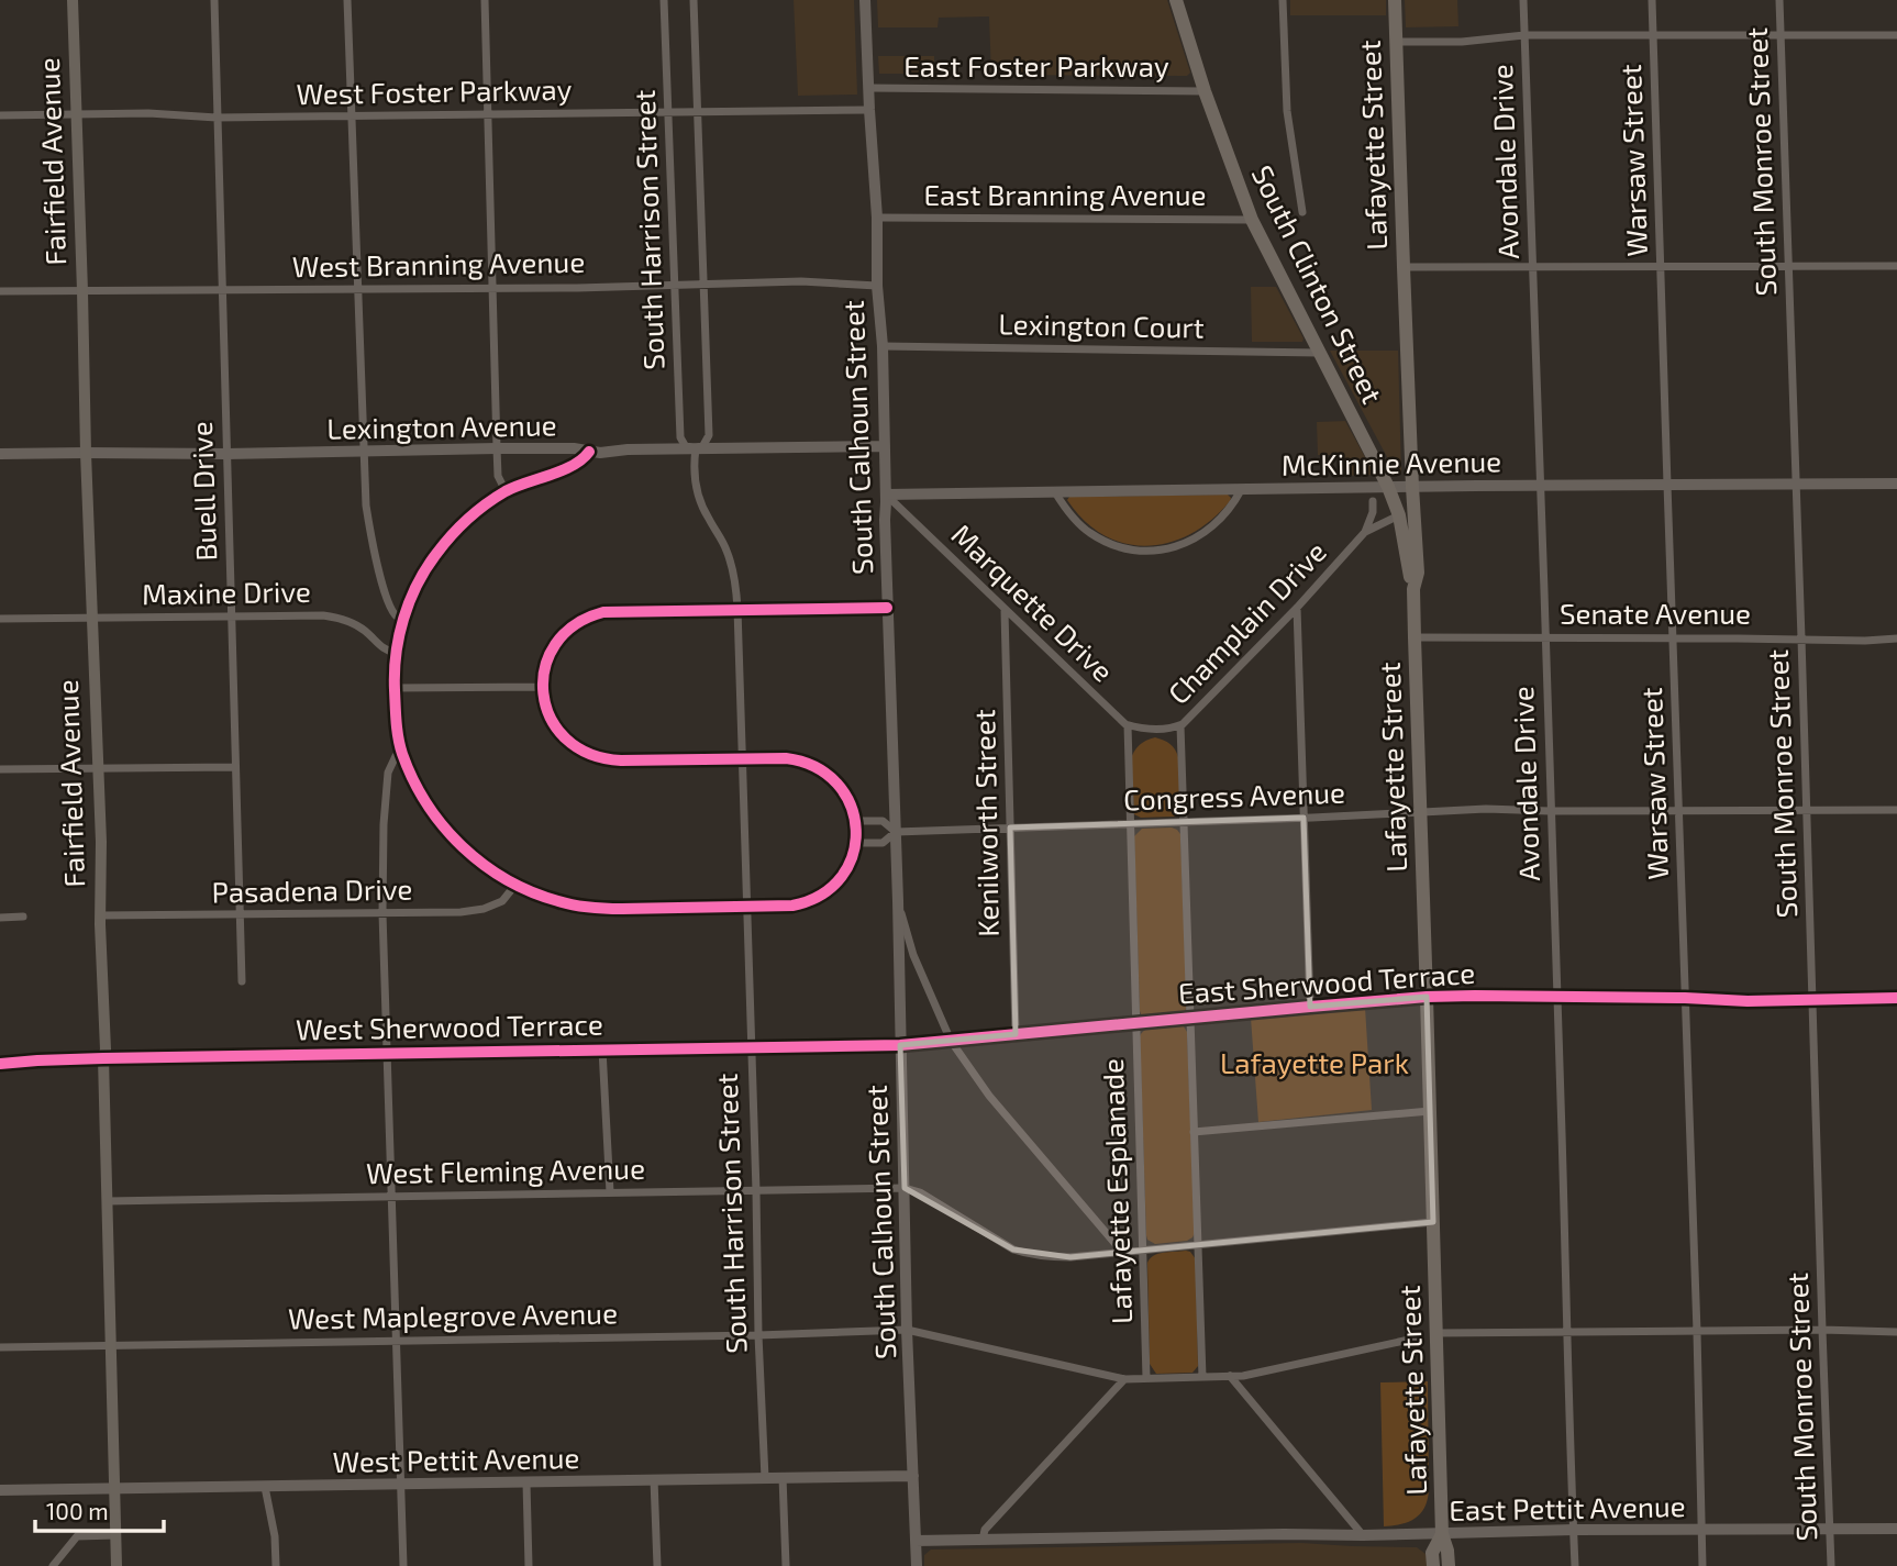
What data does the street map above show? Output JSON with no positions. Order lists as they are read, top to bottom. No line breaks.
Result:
{"streets":{"highway":["Lafayette Street","South Clinton Street"],"main road":["Fairfield Avenue"],"street":["East Foster Parkway","West Foster Parkway","Warsaw Street","Avondale Drive","South Monroe Street","East Branning Avenue","South Harrison Street","West Branning Avenue","Lexington Court","Lexington Avenue","South Calhoun Street","McKinnie Avenue","Buell Drive","Maxine Drive","Marquette Drive","Senate Avenue","Champlain Drive","Congress Avenue","Kenilworth Street","Pasadena Drive","East Sherwood Terrace","West Sherwood Terrace","West Fleming Avenue","Lafayette Esplanade","West Maplegrove Avenue","West Pettit Avenue","East Pettit Avenue"]},"crossings":[["East Foster Parkway","South Clinton Street"],["East Foster Parkway","South Calhoun Street"],["West Foster Parkway","Fairfield Avenue"],["West Foster Parkway","South Harrison Street"],["West Foster Parkway","South Calhoun Street"],["West Foster Parkway","Buell Drive"],["Lafayette Street","South Clinton Street"],["Lafayette Street","McKinnie Avenue"],["Lafayette Street","Senate Avenue"],["Lafayette Street","Congress Avenue"],["Lafayette Street","East Sherwood Terrace"],["Lafayette Street","East Pettit Avenue"],["Warsaw Street","McKinnie Avenue"],["Warsaw Street","Senate Avenue"],["Warsaw Street","Congress Avenue"],["Warsaw Street","East Sherwood Terrace"],["Warsaw Street","East Pettit Avenue"],["Fairfield Avenue","West Branning Avenue"],["Fairfield Avenue","Lexington Avenue"],["Fairfield Avenue","Maxine Drive"],["Fairfield Avenue","Pasadena Drive"],["Fairfield Avenue","West Sherwood Terrace"],["Fairfield Avenue","West Fleming Avenue"],["Fairfield Avenue","West Maplegrove Avenue"],["Fairfield Avenue","West Pettit Avenue"],["Avondale Drive","McKinnie Avenue"],["Avondale Drive","Senate Avenue"],["Avondale Drive","Congress Avenue"],["Avondale Drive","East Sherwood Terrace"],["Avondale Drive","East Pettit Avenue"],["South Monroe Street","McKinnie Avenue"],["South Monroe Street","Senate Avenue"],["South Monroe Street","Congress Avenue"],["South Monroe Street","East Sherwood Terrace"],["South Monroe Street","East Pettit Avenue"],["East Branning Avenue","South Clinton Street"],["East Branning Avenue","South Calhoun Street"],["South Harrison Street","West Branning Avenue"],["South Harrison Street","Lexington Avenue"],["South Harrison Street","West Sherwood Terrace"],["South Harrison Street","West Fleming Avenue"],["South Harrison Street","West Maplegrove Avenue"],["South Harrison Street","West Pettit Avenue"],["West Branning Avenue","South Calhoun Street"],["West Branning Avenue","Buell Drive"],["South Clinton Street","Lexington Court"],["South Clinton Street","McKinnie Avenue"],["South Clinton Street","Champlain Drive"],["Lexington Court","South Calhoun Street"],["Lexington Avenue","South Calhoun Street"],["Lexington Avenue","Buell Drive"],["South Calhoun Street","McKinnie Avenue"],["South Calhoun Street","Marquette Drive"],["South Calhoun Street","Congress Avenue"],["South Calhoun Street","East Sherwood Terrace"],["South Calhoun Street","West Sherwood Terrace"],["South Calhoun Street","West Fleming Avenue"],["South Calhoun Street","West Maplegrove Avenue"],["South Calhoun Street","West Pettit Avenue"],["South Calhoun Street","East Pettit Avenue"],["McKinnie Avenue","Marquette Drive"],["Buell Drive","Maxine Drive"],["Buell Drive","Pasadena Drive"],["Marquette Drive","Champlain Drive"],["Marquette Drive","Kenilworth Street"],["Marquette Drive","Lafayette Esplanade"],["Champlain Drive","Lafayette Esplanade"],["Congress Avenue","Kenilworth Street"],["Congress Avenue","Lafayette Esplanade"],["Kenilworth Street","East Sherwood Terrace"],["East Sherwood Terrace","West Sherwood Terrace"],["East Sherwood Terrace","Lafayette Esplanade"],["Lafayette Esplanade","West Maplegrove Avenue"]],"parks":["Lafayette Park"],"scale_bar":"100 m"}
